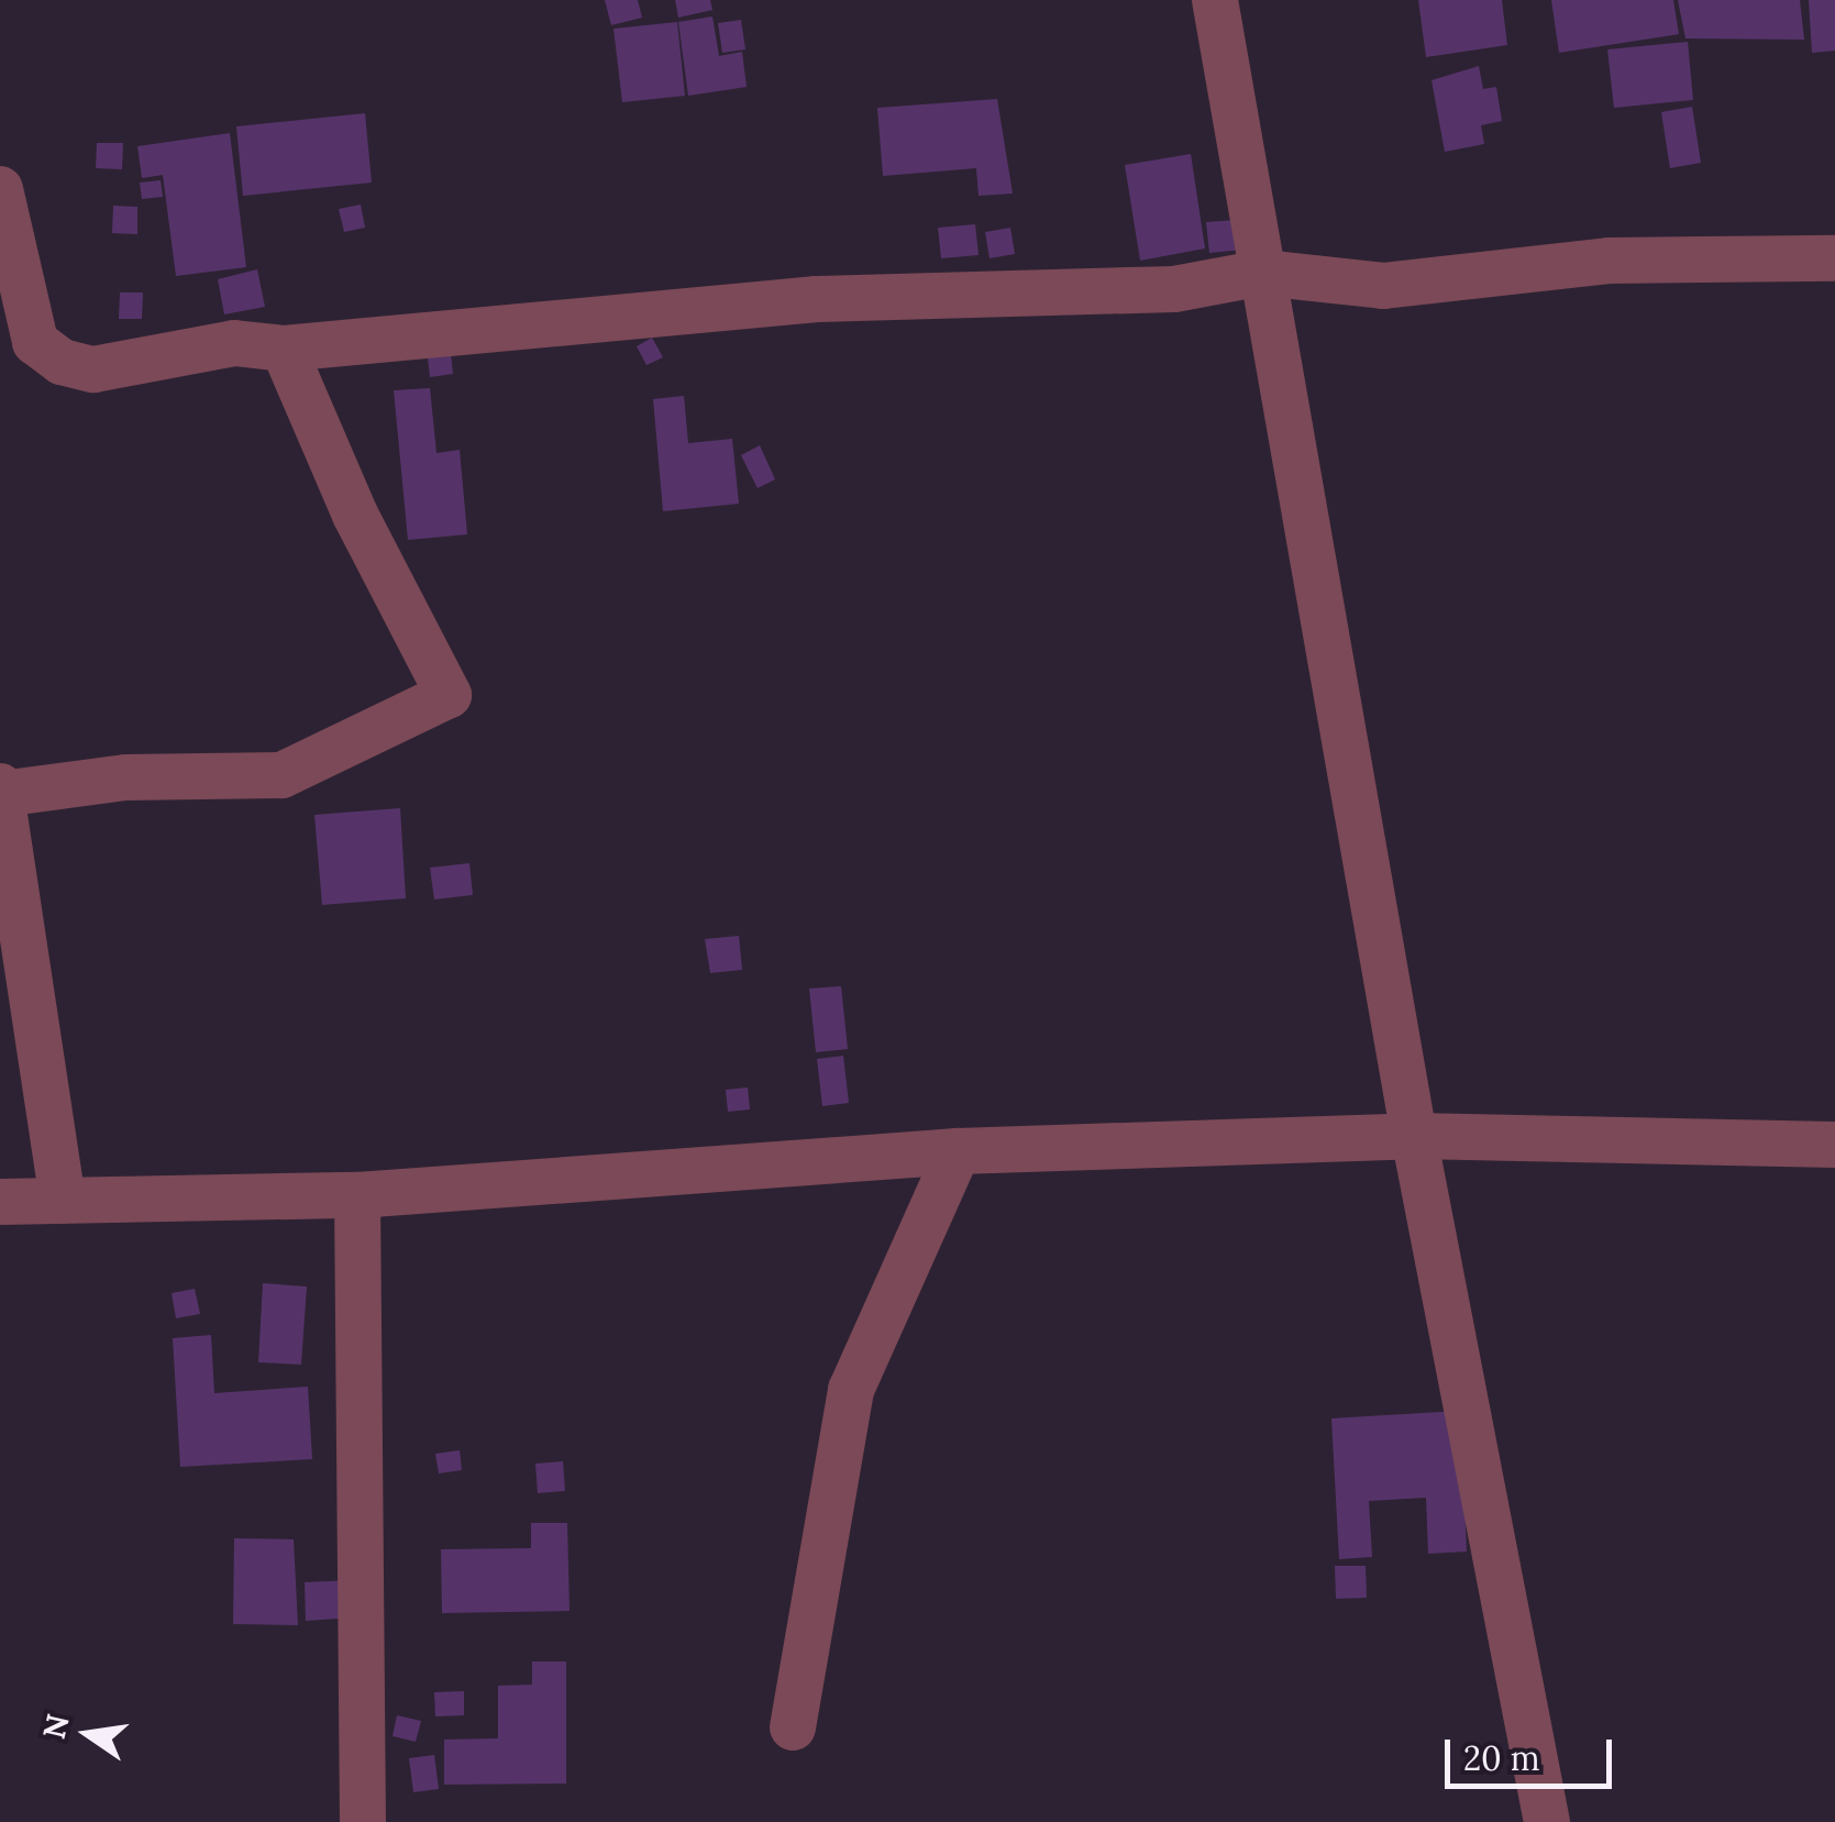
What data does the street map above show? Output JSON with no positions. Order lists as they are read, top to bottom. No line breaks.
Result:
{"scale_bar":"20 m","north":"left"}
